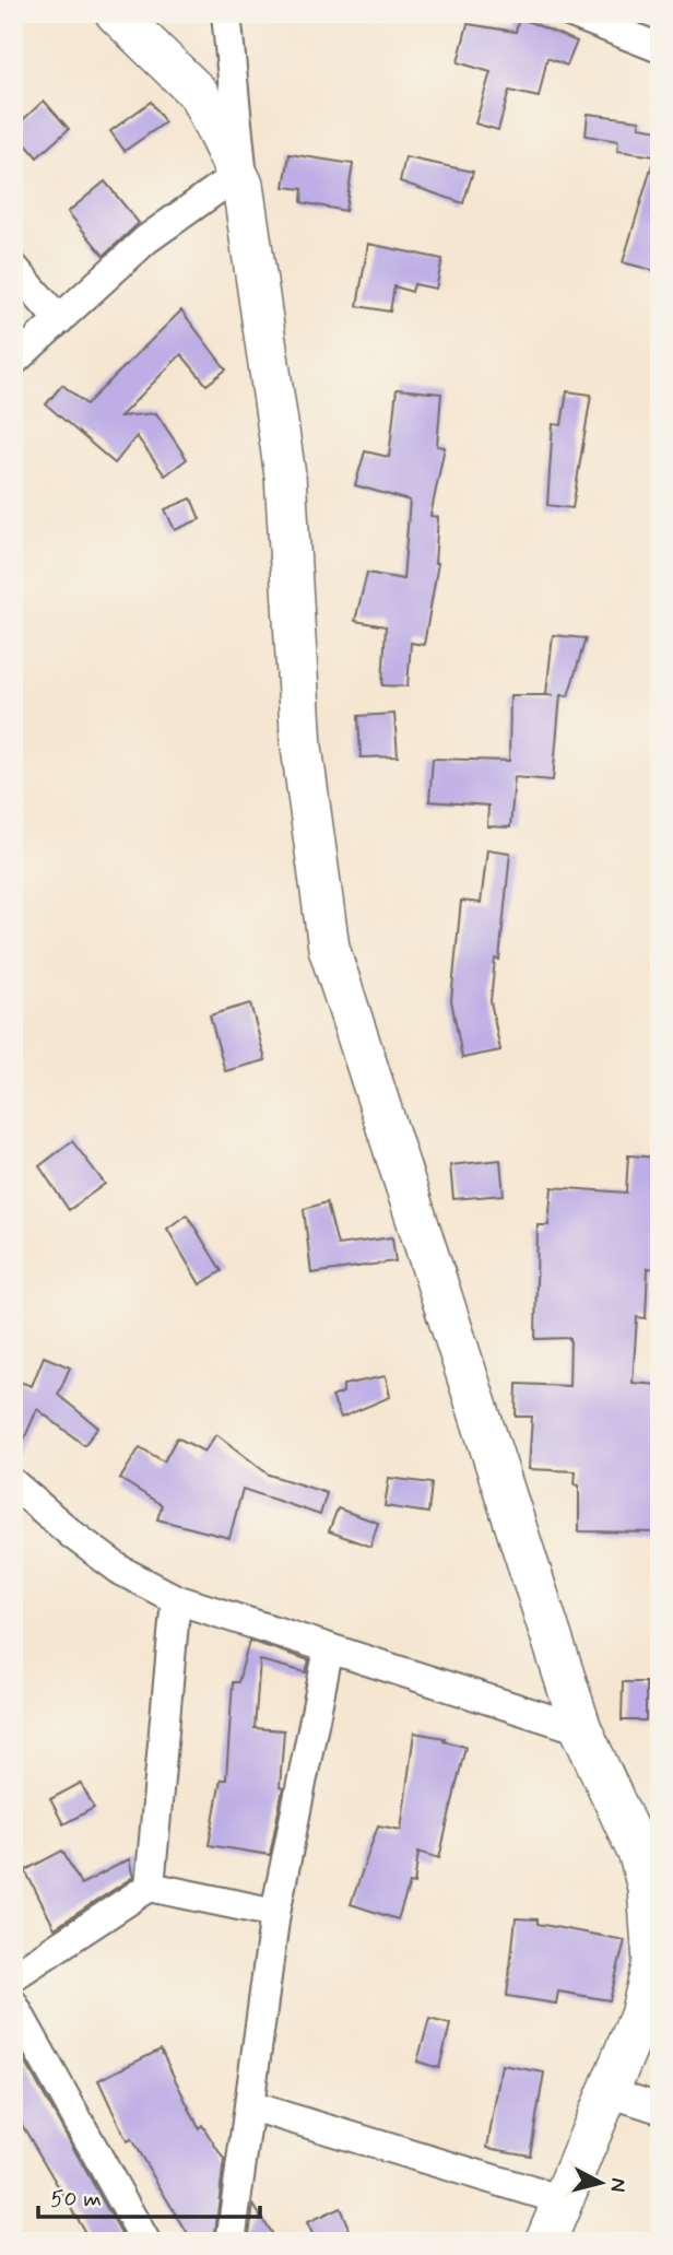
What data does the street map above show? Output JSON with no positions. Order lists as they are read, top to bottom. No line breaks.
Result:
{"scale_bar":"50 m","north":"right"}
